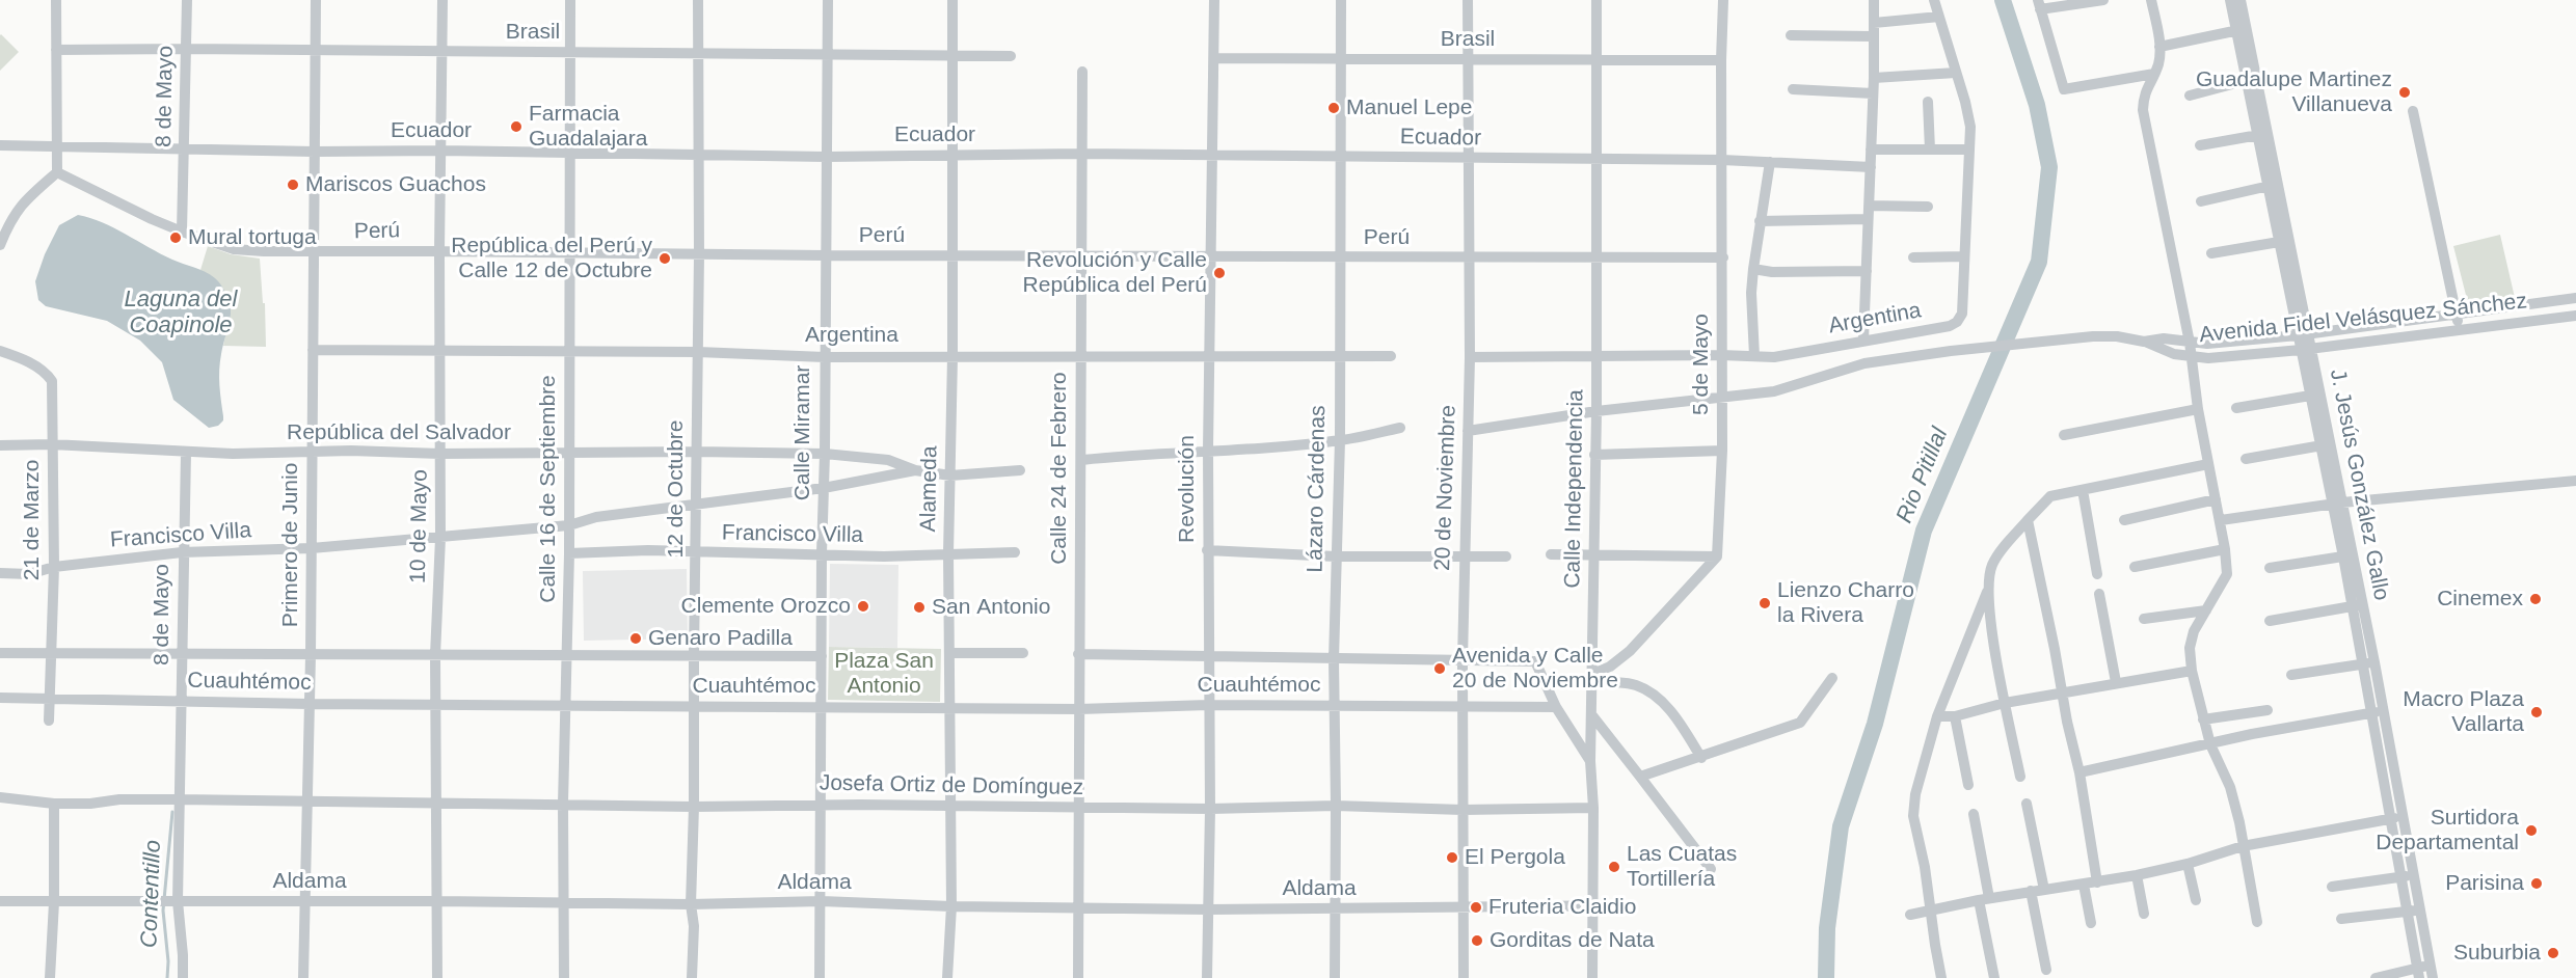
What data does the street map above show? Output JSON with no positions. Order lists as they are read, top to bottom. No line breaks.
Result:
{"streets":{"street":["Brasil","8 de Mayo","Ecuador","Perú","Argentina","Avenida Fidel Velásquez Sánchez","5 de Mayo","República del Salvador","Calle Miramar","Calle 24 de Febrero","J. Jesús González Gallo","20 de Noviembre","Calle 16 de Septiembre","12 de Octubre","Alameda","Revolución","Lázaro Cárdenas","Calle Independencia","21 de Marzo","10 de Mayo","Francisco Villa","Primero de Junio","Cuauhtémoc","Josefa Ortiz de Domínguez","Aldama"]},"crossings":[["Brasil","8 de Mayo"],["Brasil","5 de Mayo"],["Brasil","Calle Miramar"],["Brasil","20 de Noviembre"],["Brasil","Calle 16 de Septiembre"],["Brasil","12 de Octubre"],["Brasil","Alameda"],["Brasil","Revolución"],["Brasil","Lázaro Cárdenas"],["Brasil","Calle Independencia"],["Brasil","10 de Mayo"],["Brasil","Primero de Junio"],["8 de Mayo","Ecuador"],["8 de Mayo","Perú"],["8 de Mayo","República del Salvador"],["8 de Mayo","Francisco Villa"],["8 de Mayo","Cuauhtémoc"],["8 de Mayo","Josefa Ortiz de Domínguez"],["8 de Mayo","Aldama"],["Ecuador","5 de Mayo"],["Ecuador","Calle Miramar"],["Ecuador","Calle 24 de Febrero"],["Ecuador","20 de Noviembre"],["Ecuador","Calle 16 de Septiembre"],["Ecuador","12 de Octubre"],["Ecuador","Alameda"],["Ecuador","Revolución"],["Ecuador","Lázaro Cárdenas"],["Ecuador","Calle Independencia"],["Ecuador","10 de Mayo"],["Ecuador","Primero de Junio"],["Perú","5 de Mayo"],["Perú","Calle Miramar"],["Perú","Calle 24 de Febrero"],["Perú","20 de Noviembre"],["Perú","Calle 16 de Septiembre"],["Perú","12 de Octubre"],["Perú","Alameda"],["Perú","Revolución"],["Perú","Lázaro Cárdenas"],["Perú","Calle Independencia"],["Perú","10 de Mayo"],["Perú","Primero de Junio"],["Argentina","5 de Mayo"],["Argentina","Calle Miramar"],["Argentina","Calle 24 de Febrero"],["Argentina","20 de Noviembre"],["Argentina","Calle 16 de Septiembre"],["Argentina","12 de Octubre"],["Argentina","Alameda"],["Argentina","Revolución"],["Argentina","Lázaro Cárdenas"],["Argentina","Calle Independencia"],["Argentina","10 de Mayo"],["Argentina","Primero de Junio"],["Avenida Fidel Velásquez Sánchez","J. Jesús González Gallo"],["República del Salvador","Calle Miramar"],["República del Salvador","Calle 16 de Septiembre"],["República del Salvador","12 de Octubre"],["República del Salvador","Alameda"],["República del Salvador","21 de Marzo"],["República del Salvador","10 de Mayo"],["República del Salvador","Francisco Villa"],["República del Salvador","Primero de Junio"],["Calle Miramar","Francisco Villa"],["Calle Miramar","Cuauhtémoc"],["Calle Miramar","Josefa Ortiz de Domínguez"],["Calle Miramar","Aldama"],["Calle 24 de Febrero","Cuauhtémoc"],["Calle 24 de Febrero","Josefa Ortiz de Domínguez"],["Calle 24 de Febrero","Aldama"],["20 de Noviembre","Cuauhtémoc"],["20 de Noviembre","Josefa Ortiz de Domínguez"],["20 de Noviembre","Aldama"],["Calle 16 de Septiembre","Francisco Villa"],["Calle 16 de Septiembre","Cuauhtémoc"],["Calle 16 de Septiembre","Josefa Ortiz de Domínguez"],["Calle 16 de Septiembre","Aldama"],["12 de Octubre","Francisco Villa"],["12 de Octubre","Cuauhtémoc"],["12 de Octubre","Josefa Ortiz de Domínguez"],["12 de Octubre","Aldama"],["Alameda","Francisco Villa"],["Alameda","Cuauhtémoc"],["Alameda","Josefa Ortiz de Domínguez"],["Alameda","Aldama"],["Revolución","Cuauhtémoc"],["Revolución","Josefa Ortiz de Domínguez"],["Revolución","Aldama"],["Lázaro Cárdenas","Cuauhtémoc"],["Lázaro Cárdenas","Josefa Ortiz de Domínguez"],["Lázaro Cárdenas","Aldama"],["Calle Independencia","Josefa Ortiz de Domínguez"],["Calle Independencia","Aldama"],["21 de Marzo","Francisco Villa"],["21 de Marzo","Cuauhtémoc"],["10 de Mayo","Francisco Villa"],["10 de Mayo","Cuauhtémoc"],["10 de Mayo","Josefa Ortiz de Domínguez"],["10 de Mayo","Aldama"],["Francisco Villa","Primero de Junio"],["Primero de Junio","Cuauhtémoc"],["Primero de Junio","Josefa Ortiz de Domínguez"],["Primero de Junio","Aldama"]],"water":["Laguna del Coapinole","Rio Pitillal","Contentillo"],"parks":["Plaza San Antonio"],"places":["Guadalupe Martinez Villanueva","Manuel Lepe","Farmacia Guadalajara","Mariscos Guachos","Mural tortuga","República del Perú y Calle 12 de Octubre","Revolución y Calle República del Perú","Cinemex","Lienzo Charro la Rivera","Clemente Orozco","San Antonio","Genaro Padilla","Avenida y Calle 20 de Noviembre","Macro Plaza Vallarta","Surtidora Departamental","El Pergola","Las Cuatas Tortillería","Parisina","Fruteria Claidio","Gorditas de Nata","Suburbia"]}
